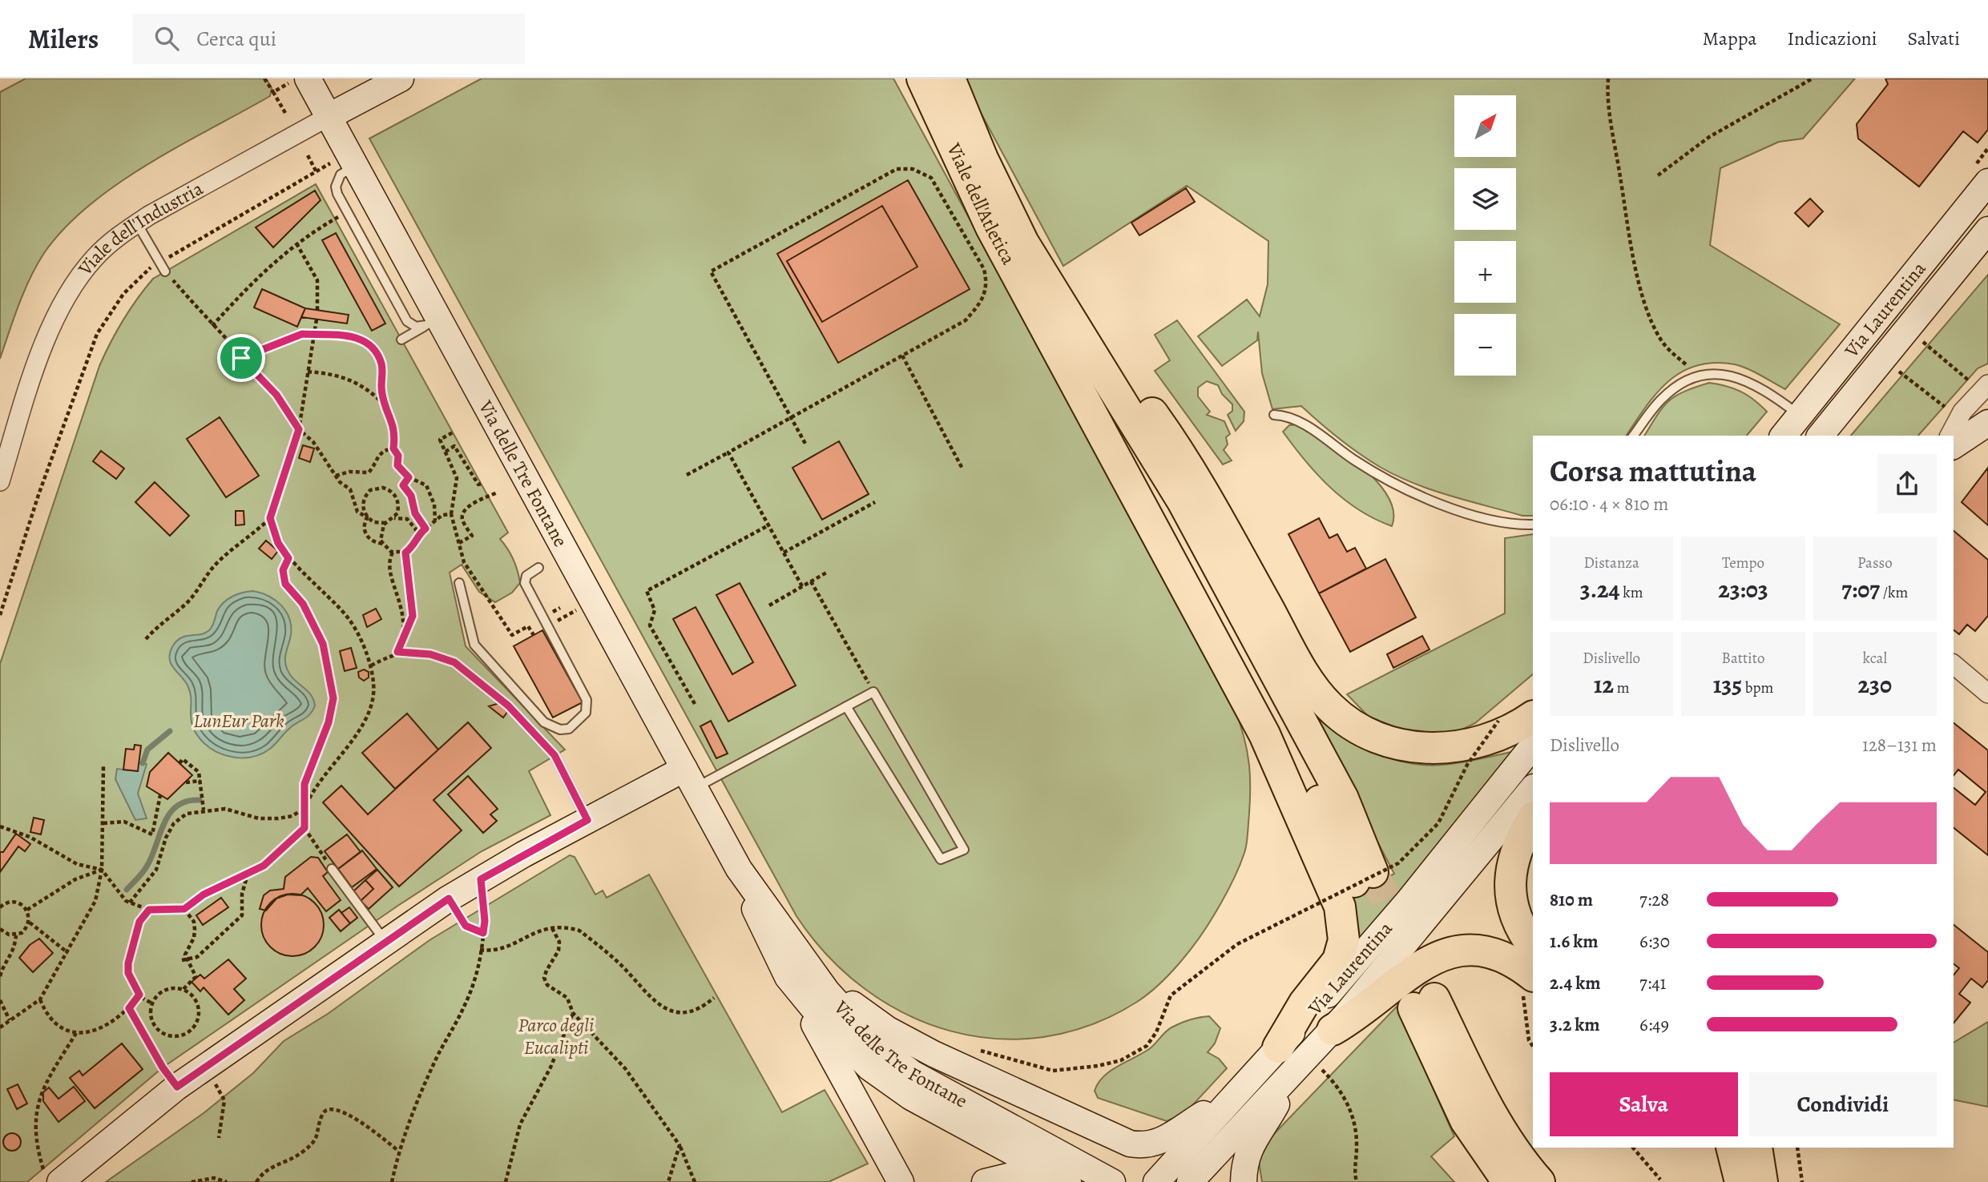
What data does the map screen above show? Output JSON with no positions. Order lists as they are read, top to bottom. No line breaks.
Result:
{"streets":{"highway":["Viale dell'Atletica"],"main road":["Viale dell'Industria","Via Laurentina","Via delle Tre Fontane"]},"crossings":[["Viale dell'Industria","Via delle Tre Fontane"]],"parks":["LunEur Park","Parco degli Eucalipti"],"north":"top right","page":{"header":"Milers","search":"Cerca qui","nav":["Mappa","Indicazioni","Salvati"],"map_buttons":["+","−"],"heading":["Corsa mattutina","06:10 · 4 × 810 m"],"stats":[["Distanza","3.24 km"],["Tempo","23:03"],["Passo","7:07 /km"],["Dislivello","12 m"],["Battito","135 bpm"],["kcal","230"]],"chart":["Dislivello","128–131 m"],"list":[{"name":"810 m","note":"7:28"},{"name":"1.6 km","note":"6:30"},{"name":"2.4 km","note":"7:41"},{"name":"3.2 km","note":"6:49"}],"buttons":["Salva","Condividi"]}}
